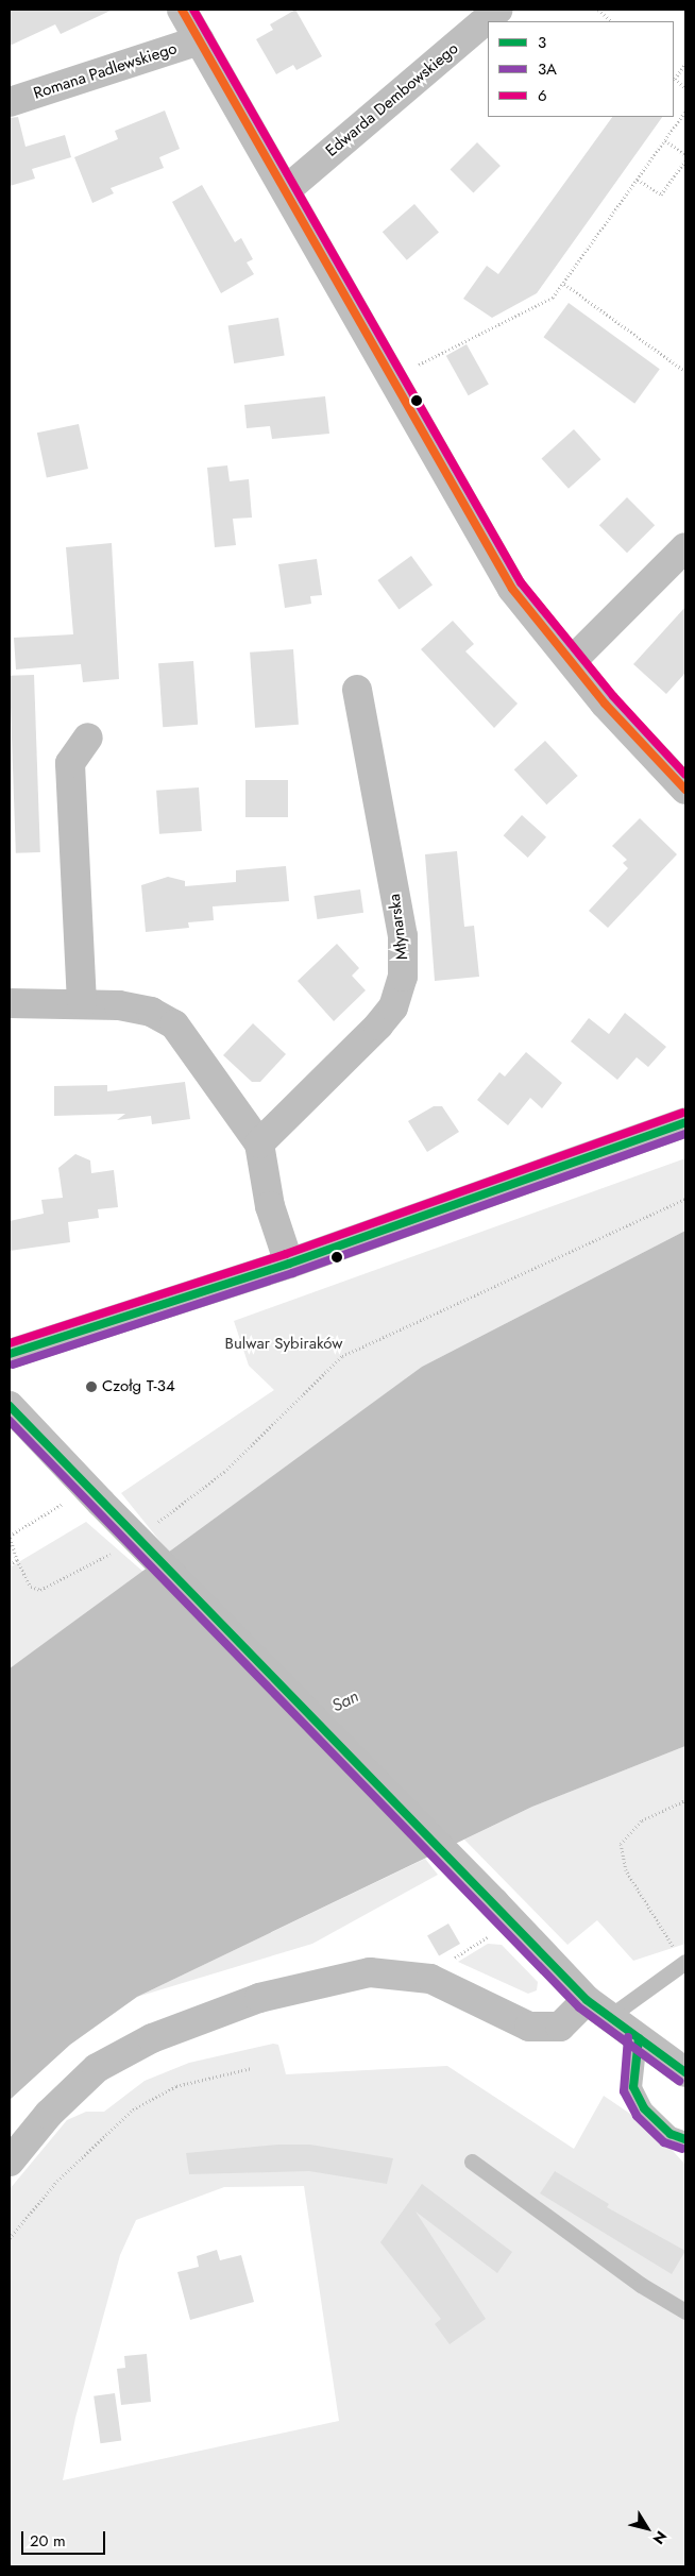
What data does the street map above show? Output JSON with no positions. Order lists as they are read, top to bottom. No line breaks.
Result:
{"streets":{"street":["Romana Padlewskiego","Edwarda Dembowskiego","Młynarska"]},"water":["San"],"parks":["Bulwar Sybiraków"],"places":["Czołg T-34"],"lines":["transit line 6","transit line 3","transit line 3A"],"legend":["3","3A","6"],"scale_bar":"20 m","north":"bottom right"}
